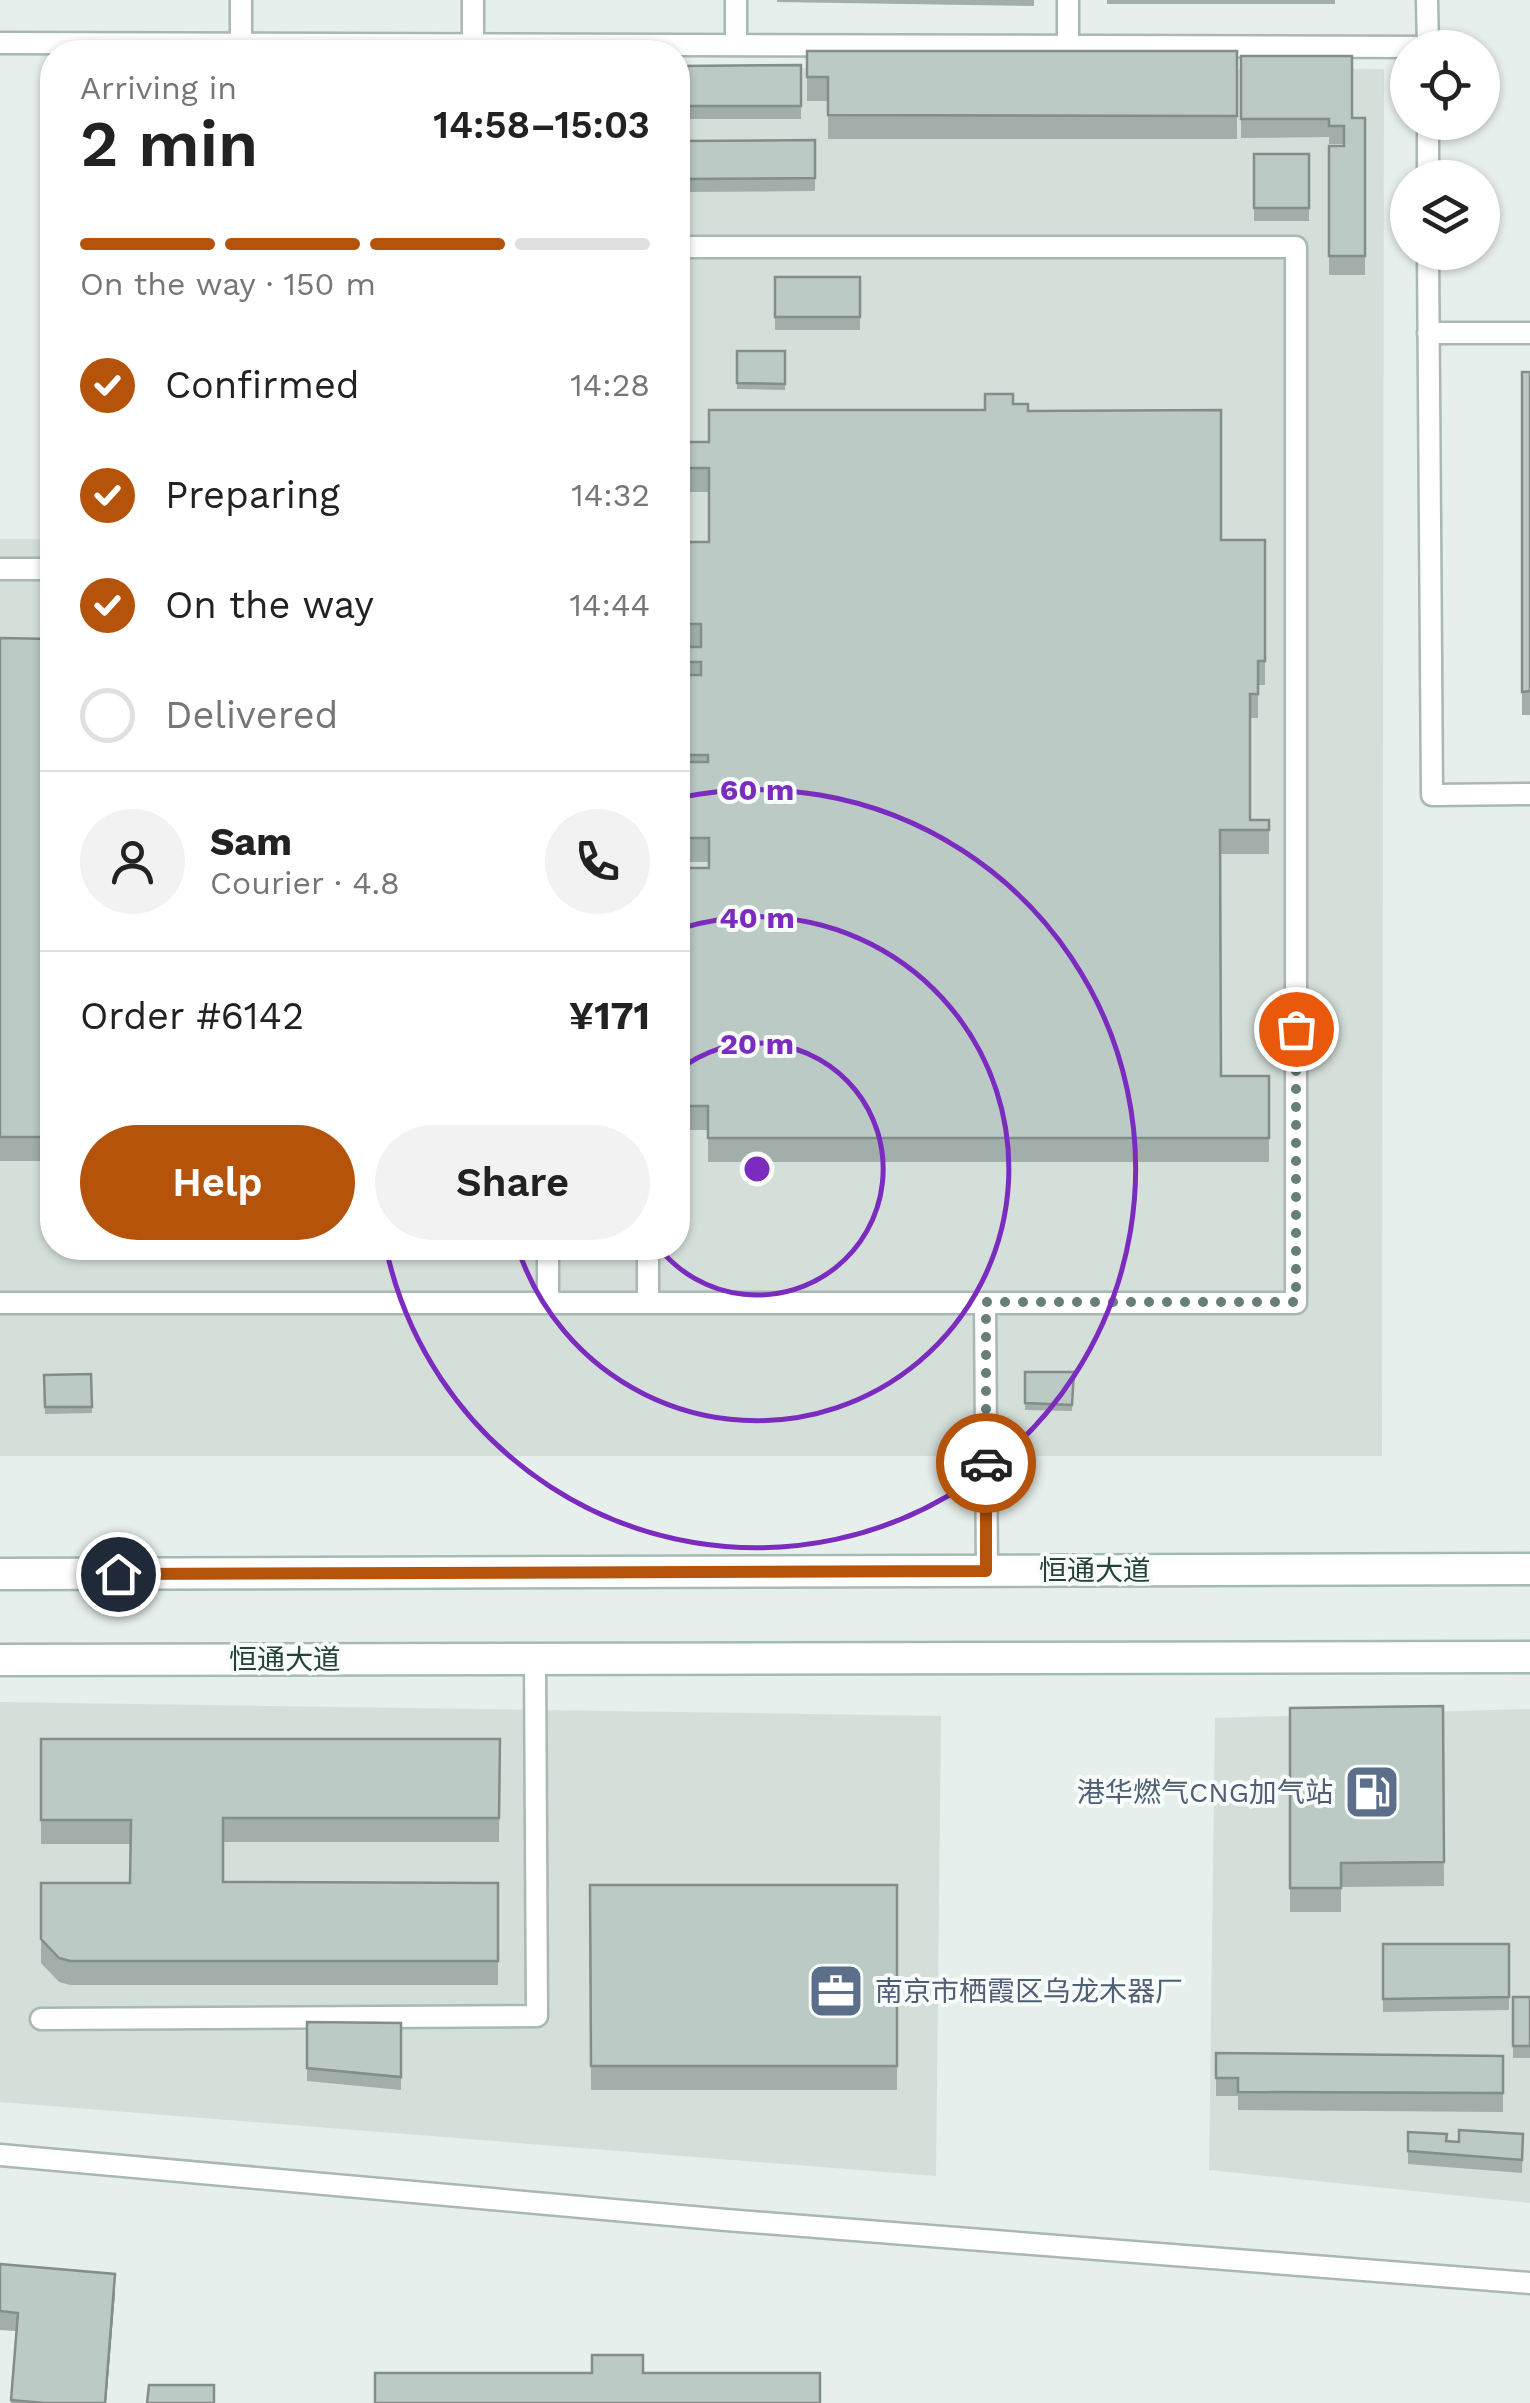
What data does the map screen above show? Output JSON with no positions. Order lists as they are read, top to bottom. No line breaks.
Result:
{"streets":{"main road":["恒通大道"]},"places":{"fuel station":["港华燃气CNG加气站"],"office":["南京市栖霞区乌龙木器厂"]},"page":{"heading":["2 min","Arriving in","14:58–15:03"],"panel":["Sam","Courier · 4.8","Order #6142","¥171"],"bar":"On the way · 150 m","list":[["Confirmed","14:28"],["Preparing","14:32"],["On the way","14:44"],"Delivered"],"buttons":["Help","Share"]},"rings":["60 m","40 m","20 m"]}
